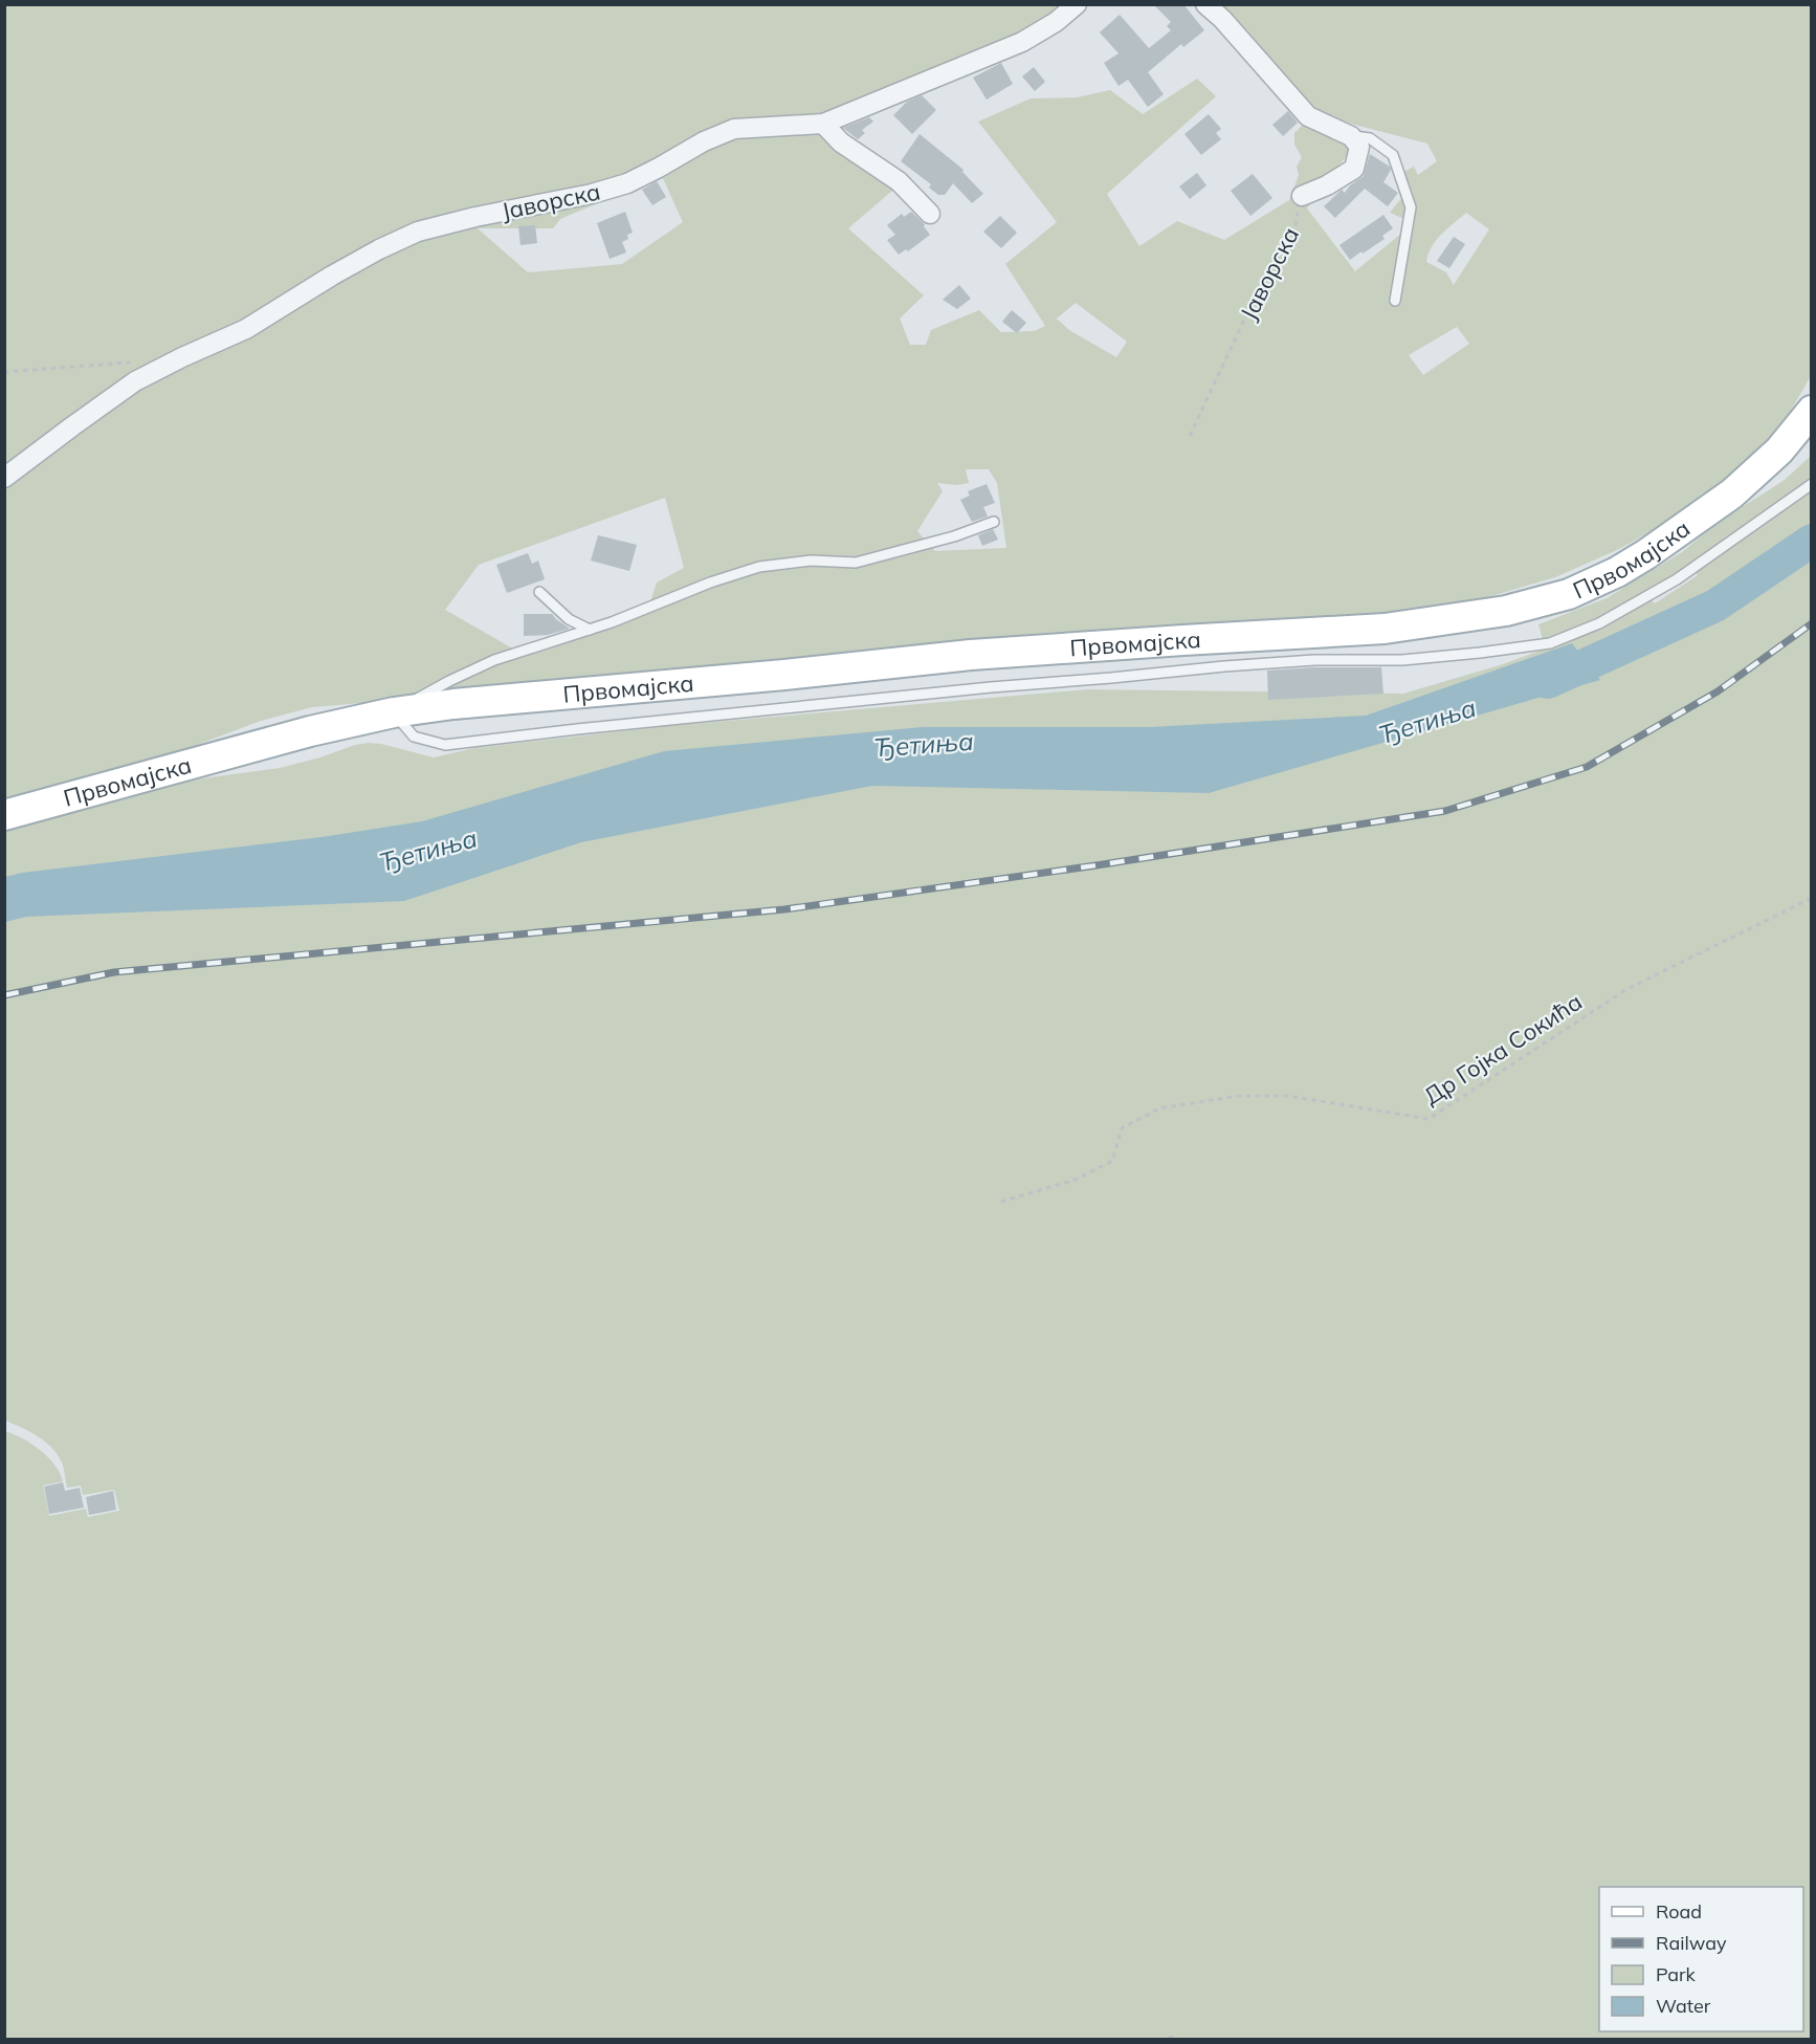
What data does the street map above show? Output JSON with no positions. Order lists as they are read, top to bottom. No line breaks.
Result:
{"streets":{"main road":["Првомајска"],"street":["Јаворска"],"path":["Др Гојка Сокића"]},"water":["Ђетиња"],"legend":["Road","Railway","Park","Water"]}
